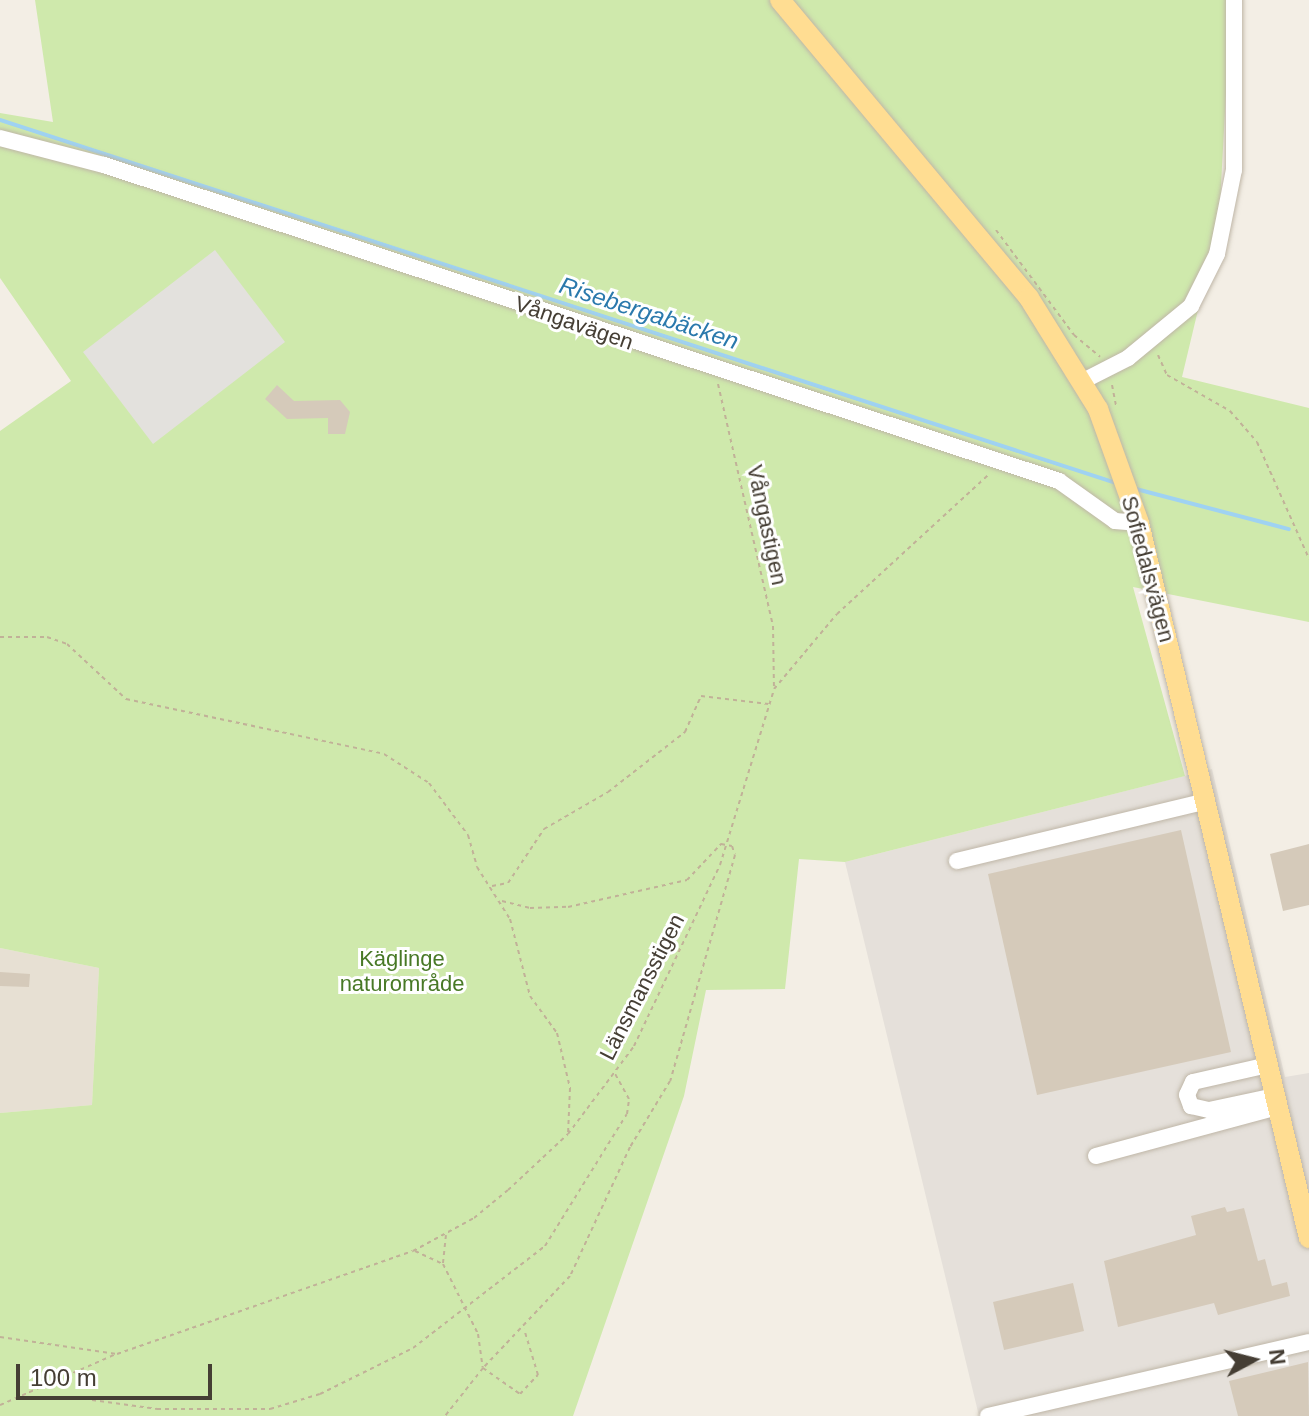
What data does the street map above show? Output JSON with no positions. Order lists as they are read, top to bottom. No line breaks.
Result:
{"streets":{"main road":["Sofiedalsvägen"],"street":["Vångavägen"],"path":["Vångastigen","Länsmansstigen"]},"crossings":[["Vångavägen","Vångastigen"],["Vångavägen","Sofiedalsvägen"],["Vångavägen","Länsmansstigen"],["Vångastigen","Länsmansstigen"]],"water":["Risebergabäcken"],"parks":["Käglinge naturområde"],"scale_bar":"100 m","north":"right"}
